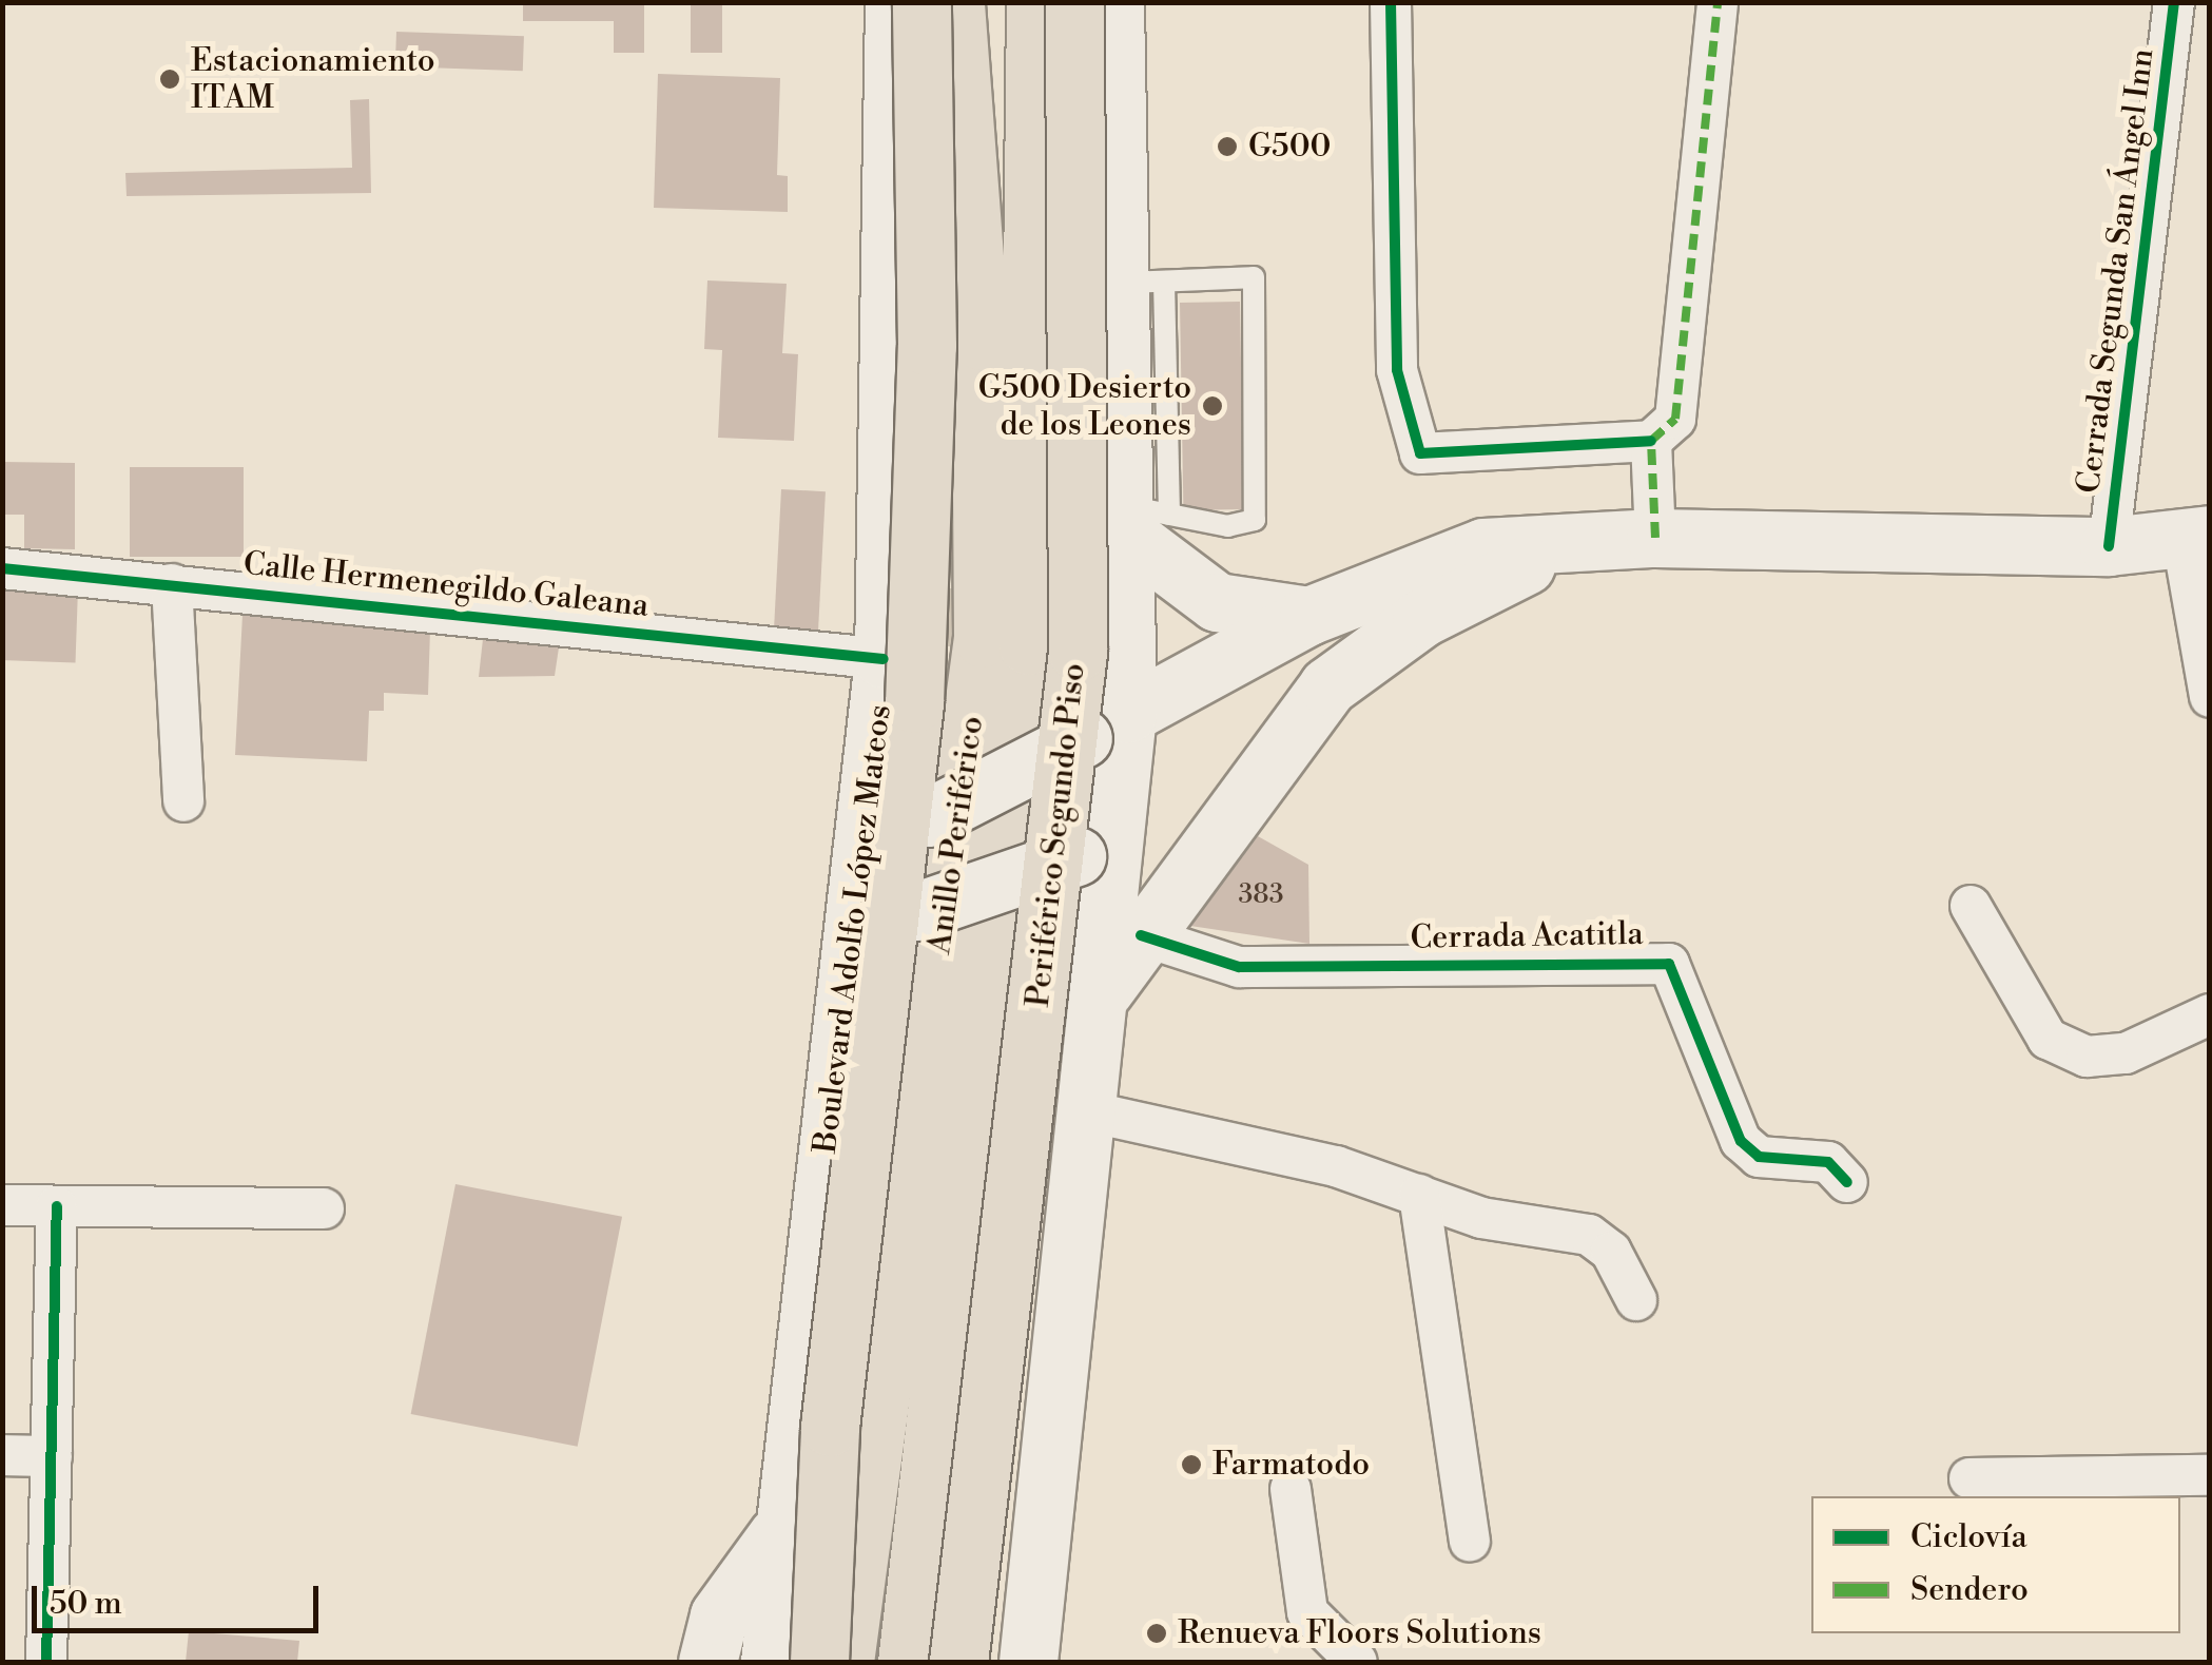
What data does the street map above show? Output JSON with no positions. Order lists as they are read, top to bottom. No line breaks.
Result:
{"streets":{"highway":["Anillo Periférico","Periférico Segundo Piso"],"main road":["Boulevard Adolfo López Mateos"],"street":["Cerrada Segunda San Ángel Inn","Calle Hermenegildo Galeana","Cerrada Acatitla"]},"crossings":[["Calle Hermenegildo Galeana","Boulevard Adolfo López Mateos"]],"places":["Estacionamiento ITAM","G500","G500 Desierto de los Leones","Farmatodo","Renueva Floors Solutions"],"house_numbers":["383"],"legend":["Ciclovía","Sendero"],"scale_bar":"50 m"}
